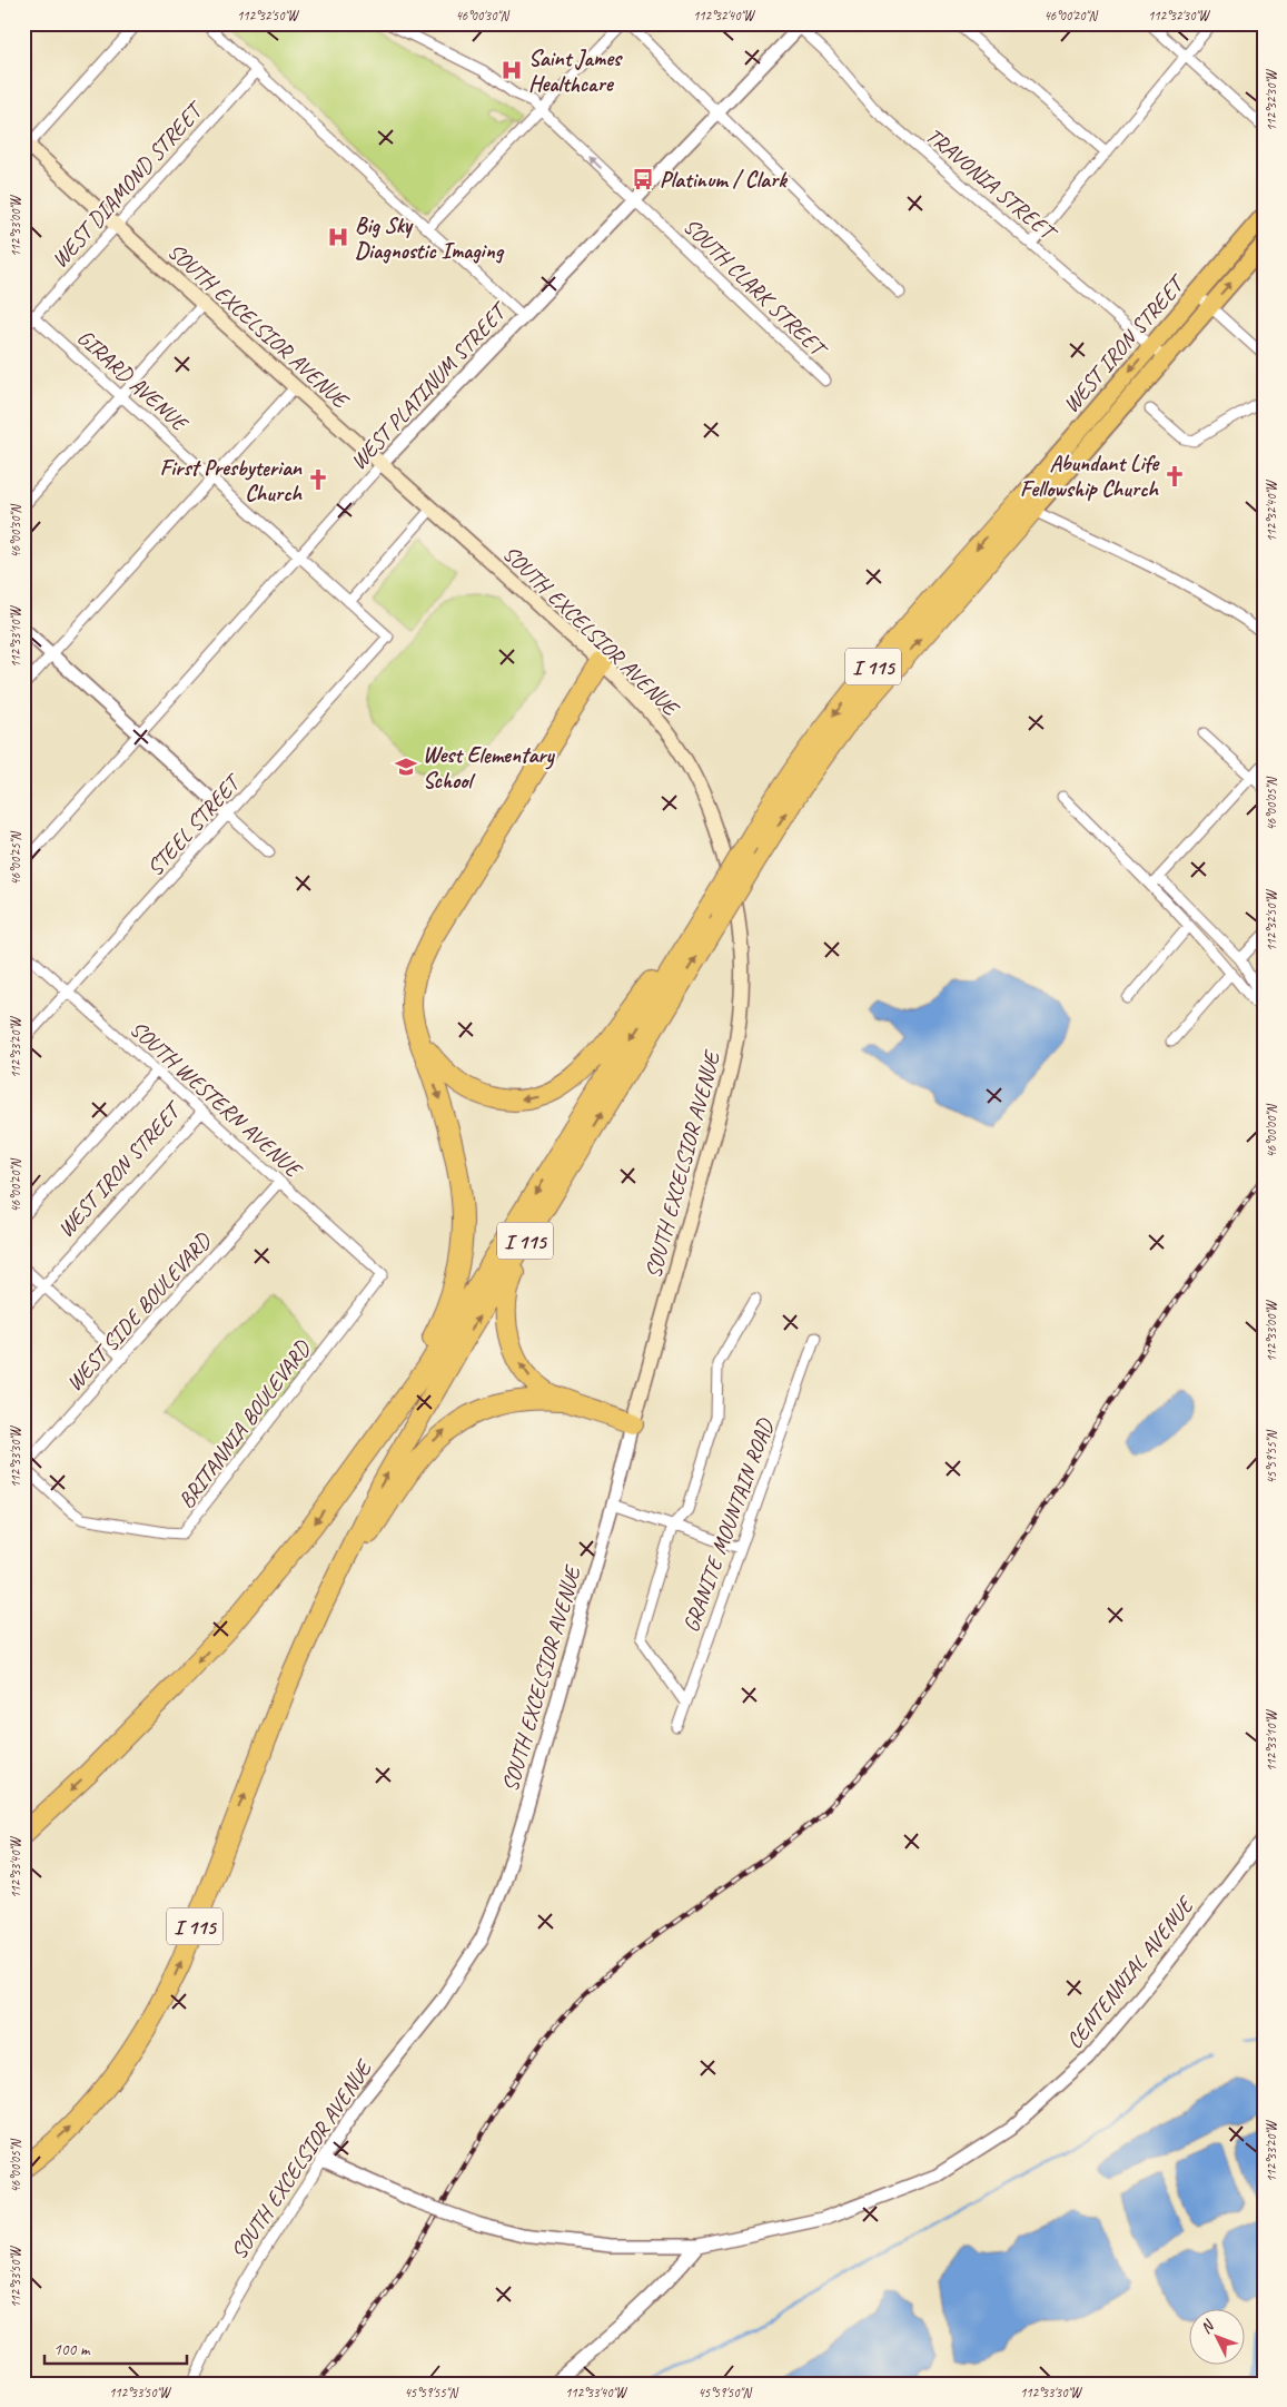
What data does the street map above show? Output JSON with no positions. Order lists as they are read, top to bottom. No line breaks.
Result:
{"streets":{"highway":["I 115"],"main road":["SOUTH EXCELSIOR AVENUE","WEST IRON STREET"],"street":["TRAVONIA STREET","WEST DIAMOND STREET","SOUTH CLARK STREET","GIRARD AVENUE","WEST PLATINUM STREET","STEEL STREET","SOUTH WESTERN AVENUE","WEST SIDE BOULEVARD","BRITANNIA BOULEVARD","GRANITE MOUNTAIN ROAD","CENTENNIAL AVENUE"]},"crossings":[["TRAVONIA STREET","WEST IRON STREET"],["TRAVONIA STREET","WEST PLATINUM STREET"],["WEST DIAMOND STREET","SOUTH EXCELSIOR AVENUE"],["WEST DIAMOND STREET","GIRARD AVENUE"],["SOUTH CLARK STREET","WEST PLATINUM STREET"],["SOUTH EXCELSIOR AVENUE","WEST PLATINUM STREET"],["SOUTH EXCELSIOR AVENUE","CENTENNIAL AVENUE"],["WEST IRON STREET","I 115"],["WEST IRON STREET","SOUTH WESTERN AVENUE"],["GIRARD AVENUE","WEST PLATINUM STREET"],["GIRARD AVENUE","STEEL STREET"],["STEEL STREET","SOUTH WESTERN AVENUE"],["SOUTH WESTERN AVENUE","WEST SIDE BOULEVARD"],["SOUTH WESTERN AVENUE","BRITANNIA BOULEVARD"],["WEST SIDE BOULEVARD","BRITANNIA BOULEVARD"]],"places":{"hospital":["Saint James Healthcare","Big Sky Diagnostic Imaging"],"bus stop":["Platinum / Clark"],"church":["Abundant Life Fellowship Church","First Presbyterian Church"],"school or university":["West Elementary School"]},"scale_bar":"100 m","north":"top left","coordinates":["112°32'50\"W","46°00'30\"N","112°32'40\"W","46°00'20\"N","112°32'30\"W","112°33'00\"W","112°33'10\"W","46°00'05\"N","46°00'25\"N","112°33'20\"W","46°00'00\"N","112°33'30\"W","45°59'55\"N","112°33'40\"W","112°33'50\"W","45°59'50\"N"]}
